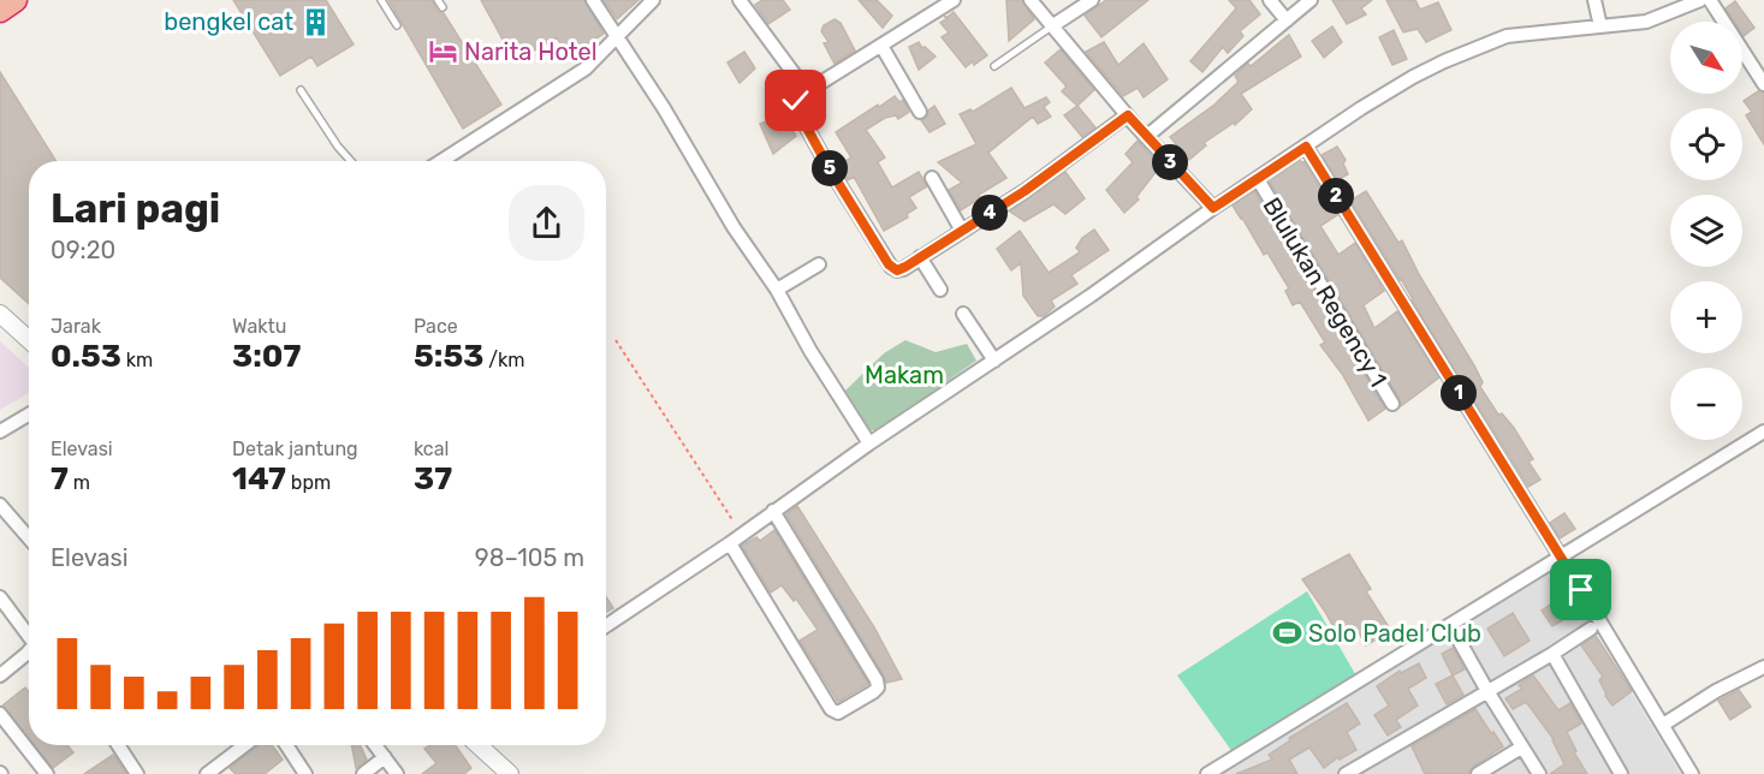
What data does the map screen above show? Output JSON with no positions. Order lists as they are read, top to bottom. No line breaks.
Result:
{"streets":{"street":["Blulukan Regency 1"]},"parks":["Makam"],"places":{"building":["bengkel cat"],"hotel":["Narita Hotel"],"sports":["Solo Padel Club"]},"north":"bottom right","page":{"map_buttons":["+","−"],"pins":["3","5","2","4","1"],"heading":["Lari pagi","09:20"],"stats":[["Jarak","0.53 km"],["Waktu","3:07"],["Pace","5:53 /km"],["Elevasi","7 m"],["Detak jantung","147 bpm"],["kcal","37"]],"chart":["Elevasi","98–105 m"]}}
